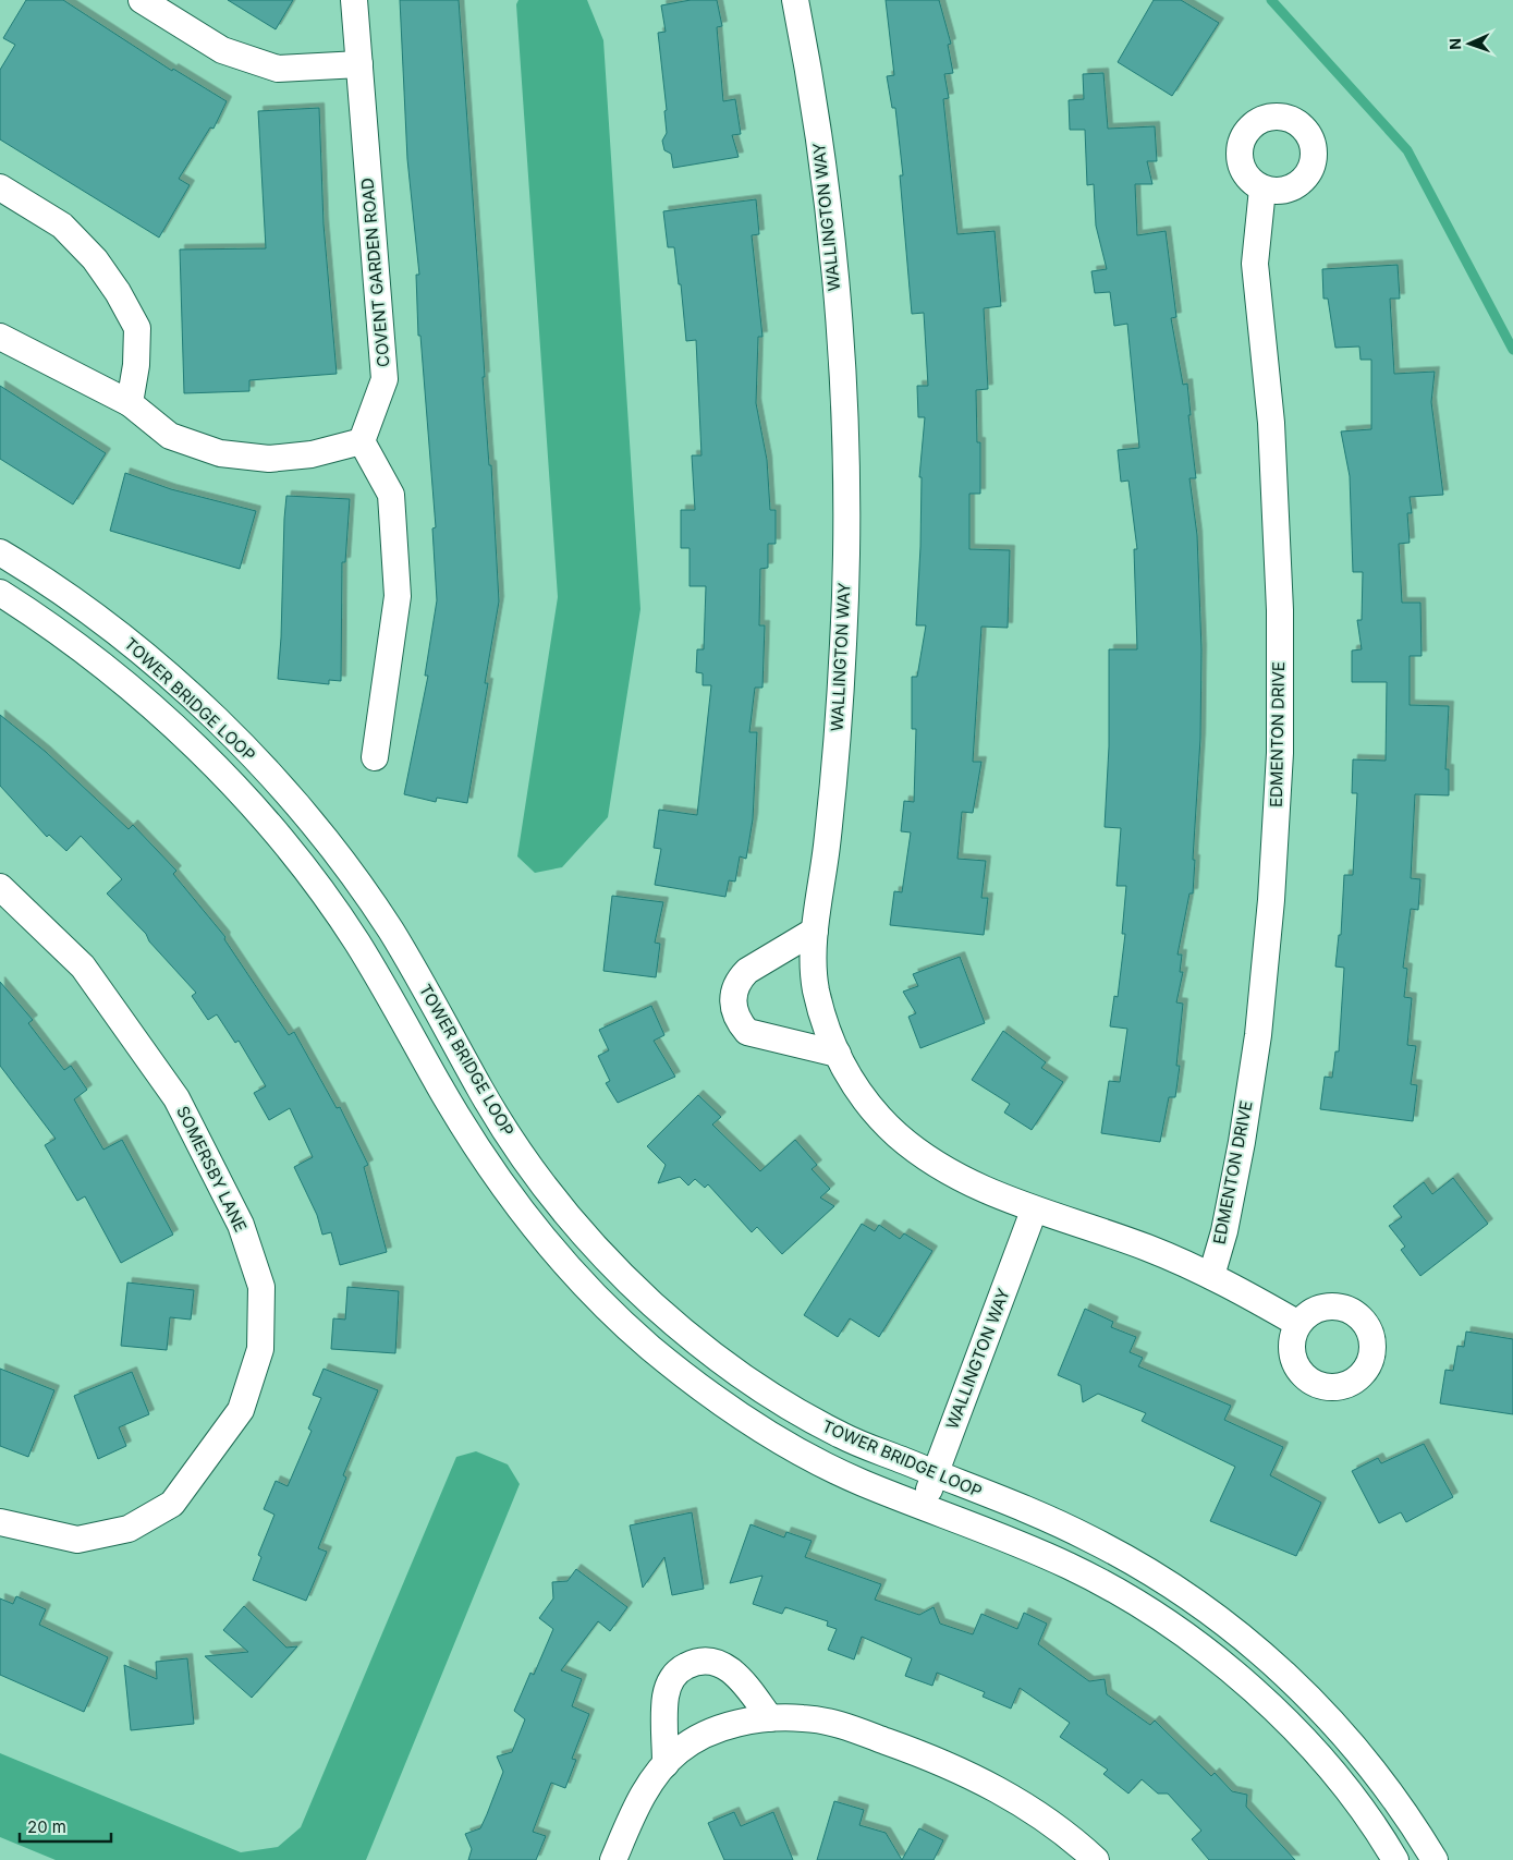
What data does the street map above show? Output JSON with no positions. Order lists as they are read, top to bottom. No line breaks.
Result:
{"streets":{"street":["WALLINGTON WAY","COVENT GARDEN ROAD","TOWER BRIDGE LOOP","EDMENTON DRIVE","SOMERSBY LANE"]},"crossings":[["WALLINGTON WAY","TOWER BRIDGE LOOP"],["WALLINGTON WAY","EDMENTON DRIVE"]],"scale_bar":"20 m","north":"left"}
